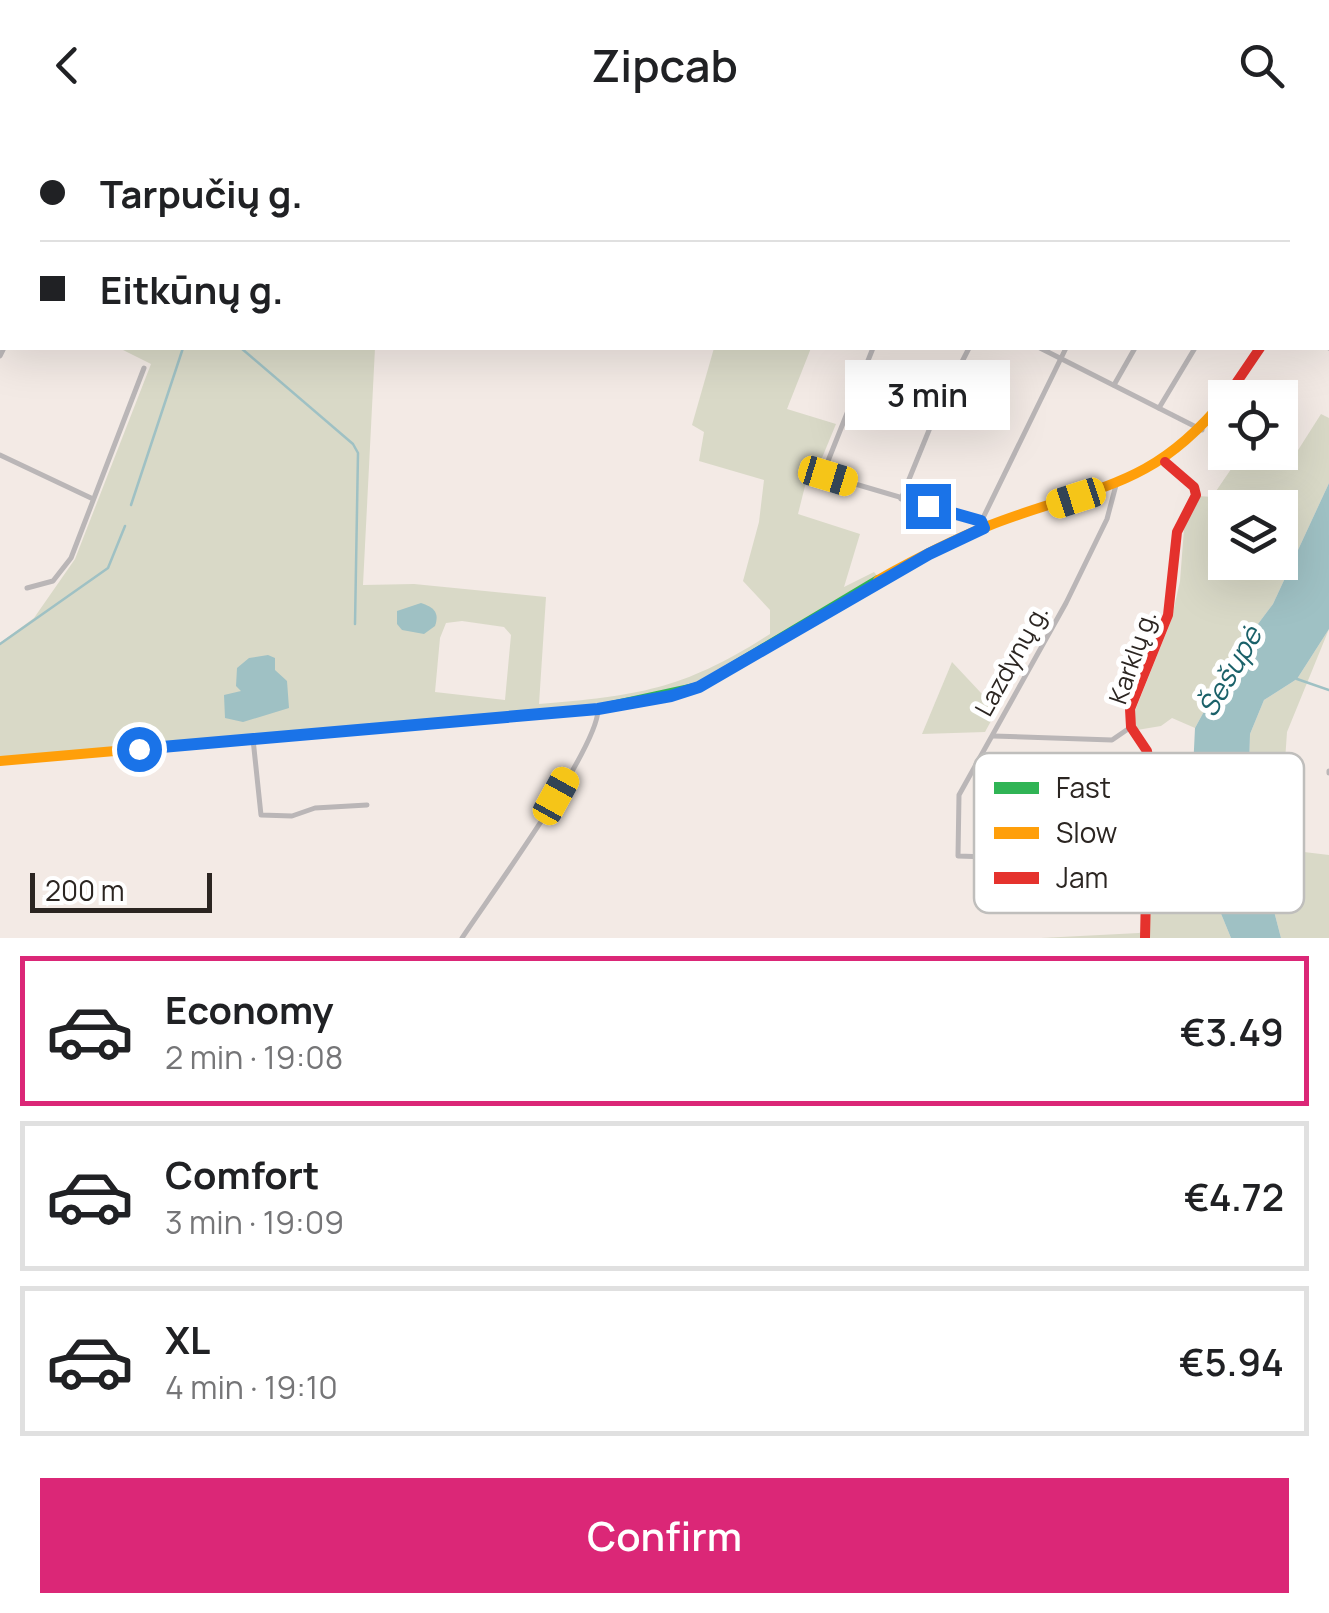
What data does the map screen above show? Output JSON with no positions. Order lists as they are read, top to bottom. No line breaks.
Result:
{"streets":{"main road":["Karklų g."],"street":["Lazdynų g."]},"water":["Šešupė"],"legend":["Fast","Slow","Jam"],"scale_bar":"200 m","page":{"header":"Zipcab","banner":["Tarpučių g.","Eitkūnų g."],"bubble":"3 min","scale":"200 m","list":[{"name":"Economy","note":"2 min · 19:08","value":"€3.49"},{"name":"Comfort","note":"3 min · 19:09","value":"€4.72"},{"name":"XL","note":"4 min · 19:10","value":"€5.94"}],"buttons":"Confirm"}}
